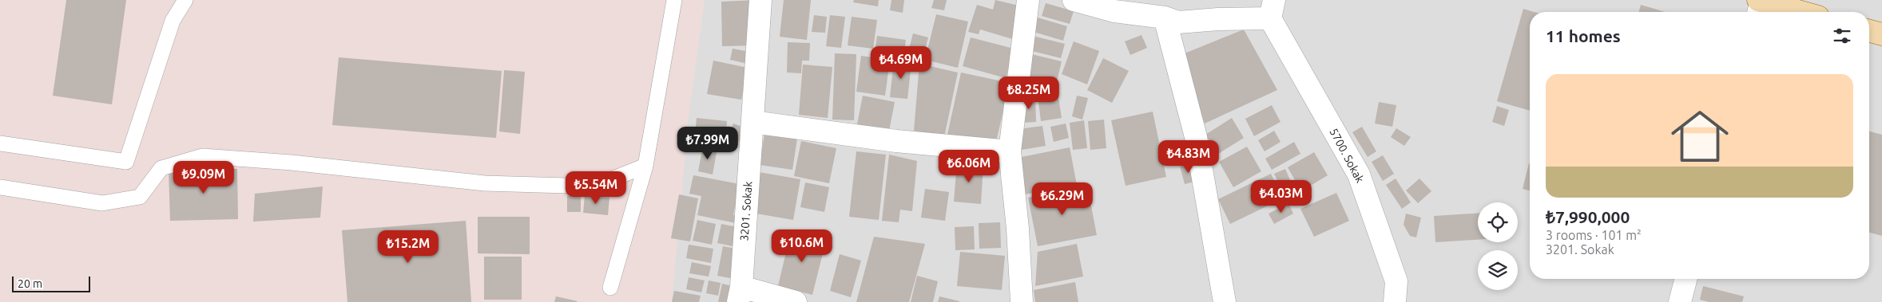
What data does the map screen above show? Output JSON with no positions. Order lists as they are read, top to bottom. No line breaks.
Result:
{"streets":{"street":["5700. Sokak","3201. Sokak"]},"scale_bar":"20 m","page":{"heading":"11 homes","price":["₺4.69M","₺8.25M","₺7.99M","₺4.83M","₺6.06M","₺9.09M","₺5.54M","₺4.03M","₺6.29M","₺10.6M","₺15.2M"],"list":[{"name":"₺7,990,000","note":"3 rooms · 101 m² · 3201. Sokak"}],"scale":"20 m"}}
